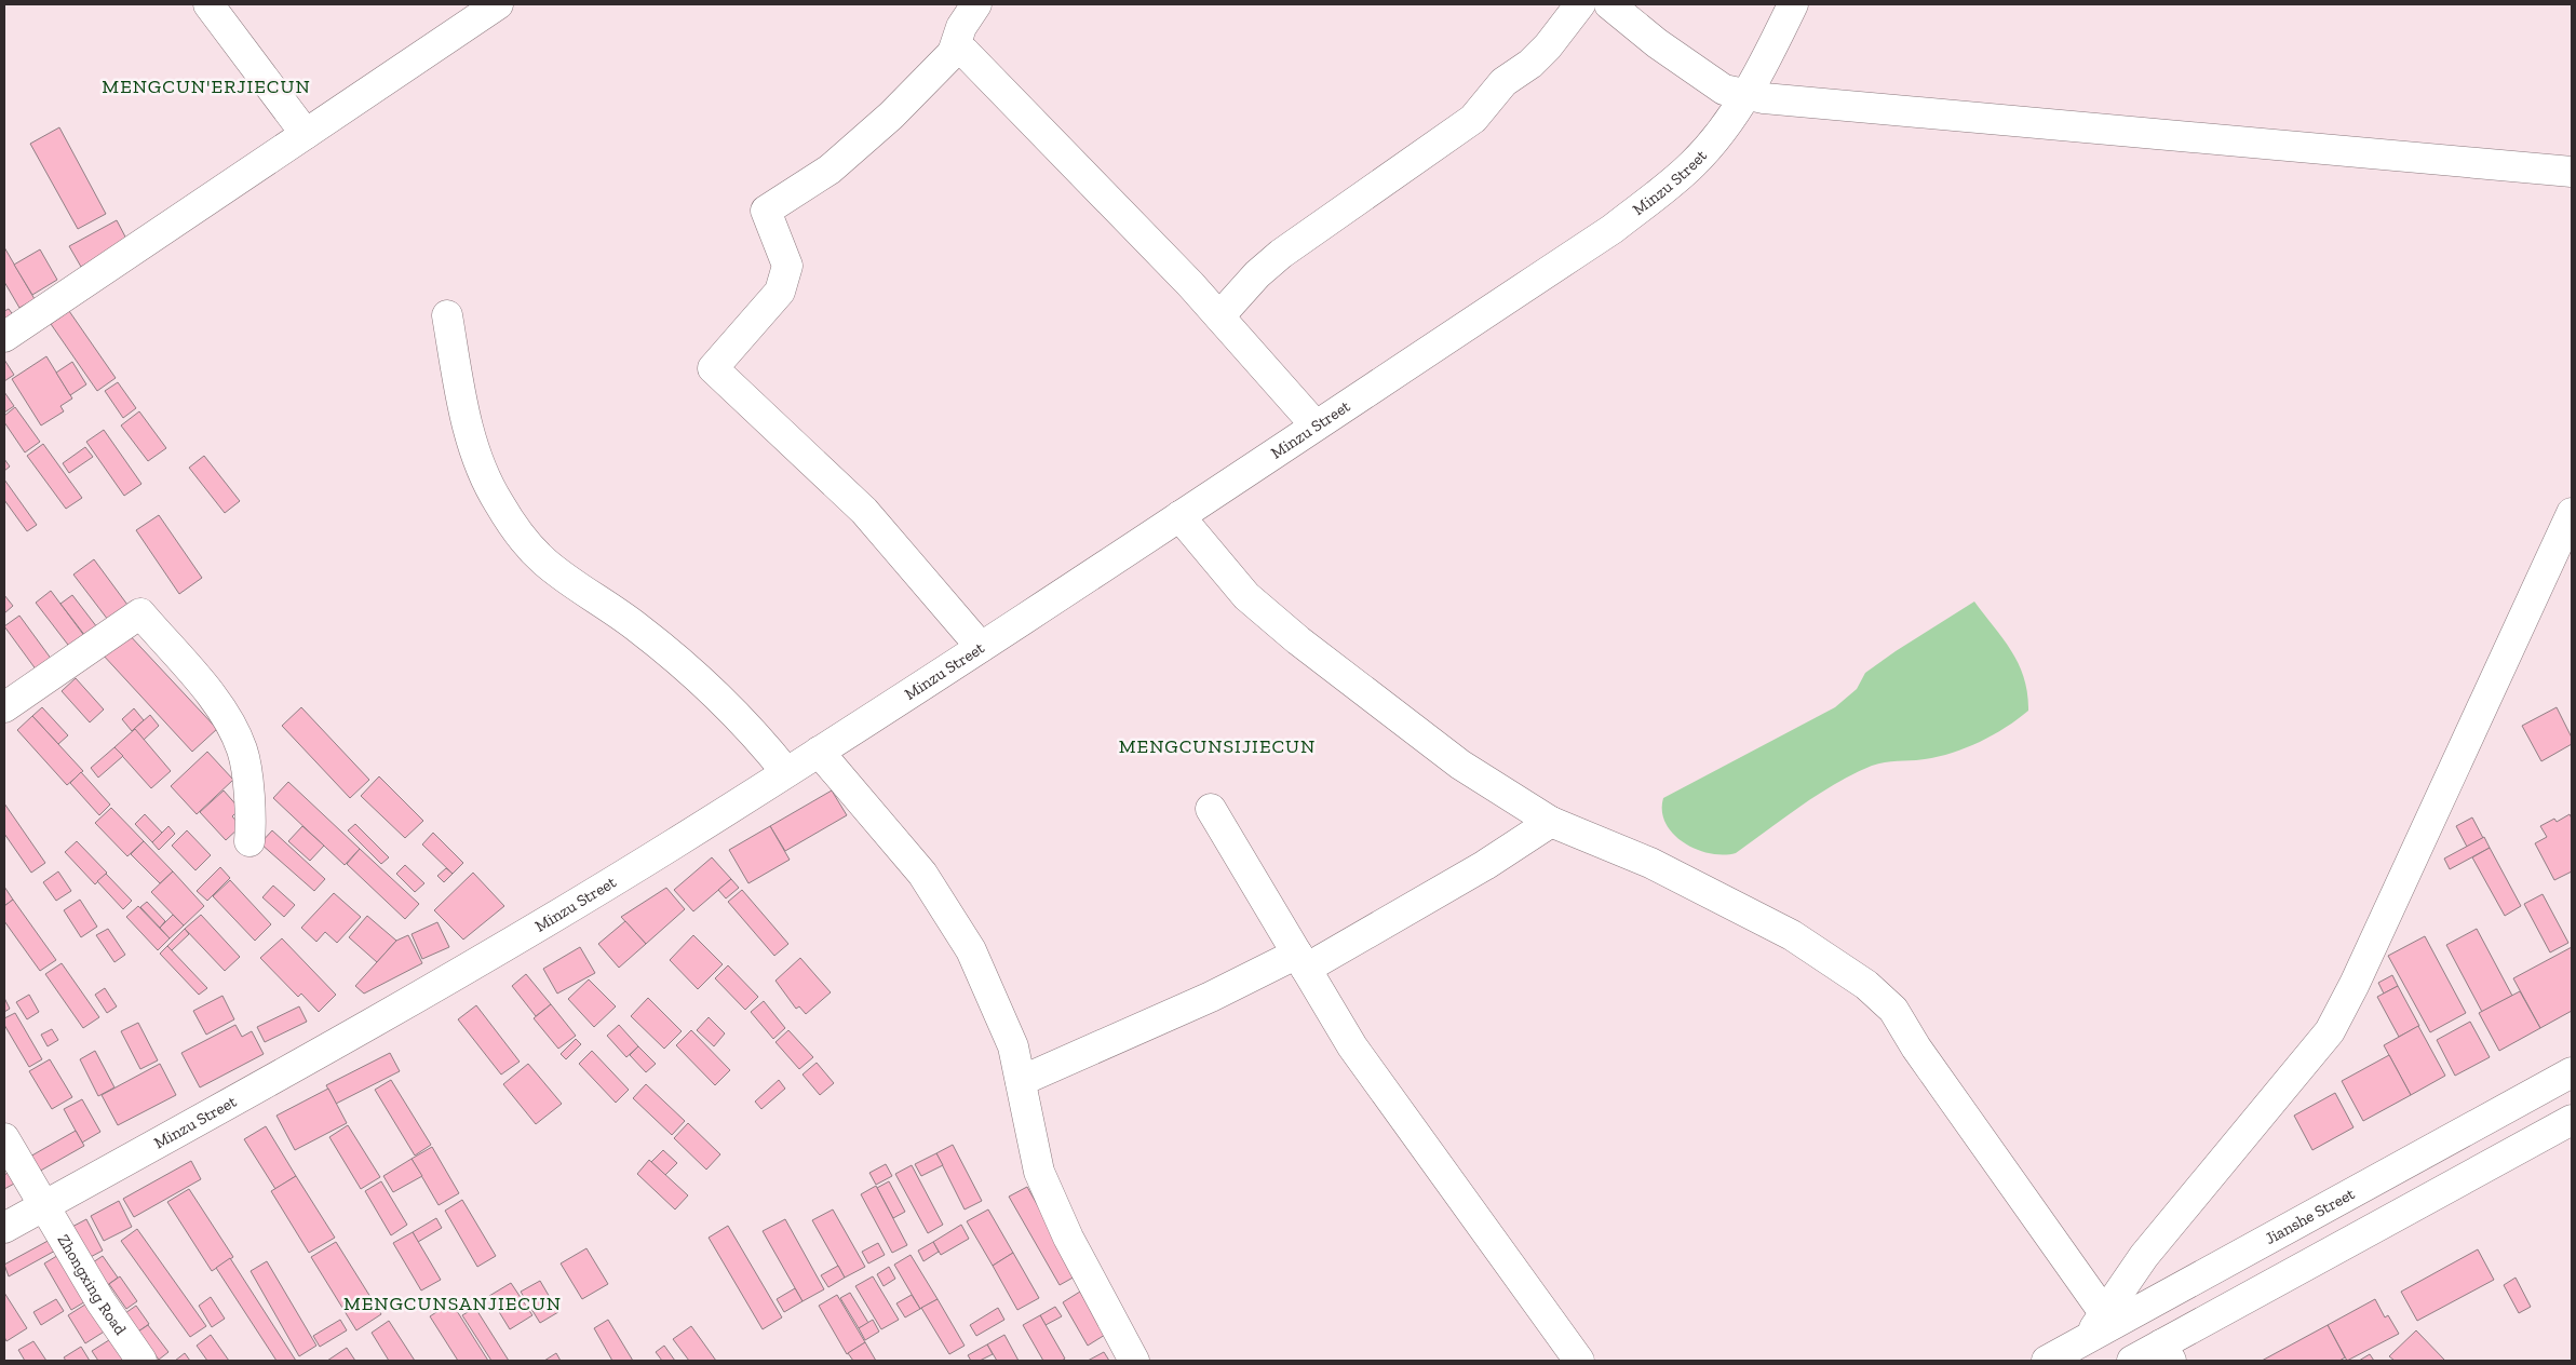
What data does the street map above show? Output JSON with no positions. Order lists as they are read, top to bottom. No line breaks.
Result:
{"streets":{"street":["Minzu Street","Jianshe Street","Zhongxing Road"]},"crossings":[["Minzu Street","Zhongxing Road"]],"districts":["MENGCUN'ERJIECUN","MENGCUNSIJIECUN","MENGCUNSANJIECUN"]}
